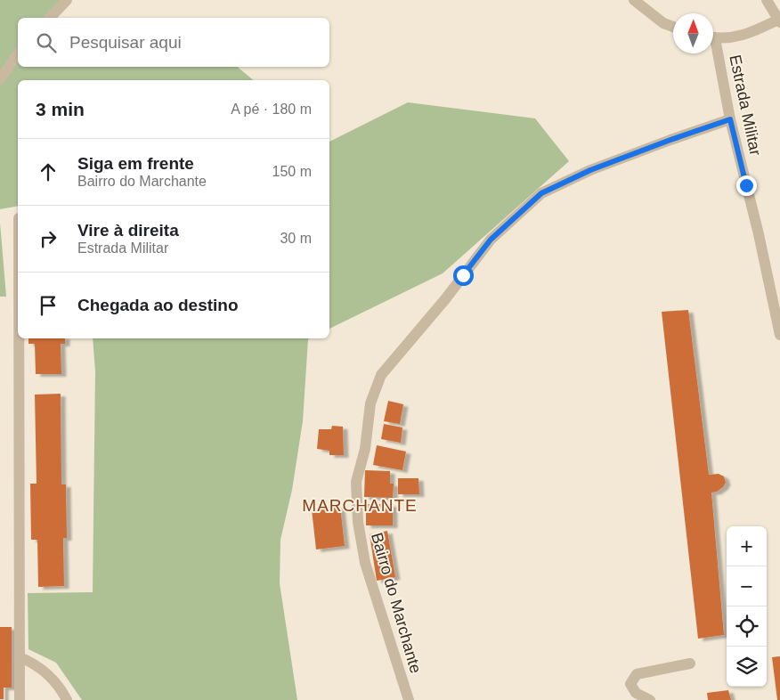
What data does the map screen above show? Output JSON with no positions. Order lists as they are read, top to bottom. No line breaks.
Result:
{"streets":{"street":["Estrada Militar","Bairro do Marchante"]},"crossings":[["Estrada Militar","Bairro do Marchante"]],"districts":["MARCHANTE"],"north":"top","page":{"search":"Pesquisar aqui","heading":["3 min","A pé · 180 m"],"list":[["Siga em frente","Bairro do Marchante","150 m"],["Vire à direita","Estrada Militar","30 m"],"Chegada ao destino"],"map_buttons":["+","−"]}}
